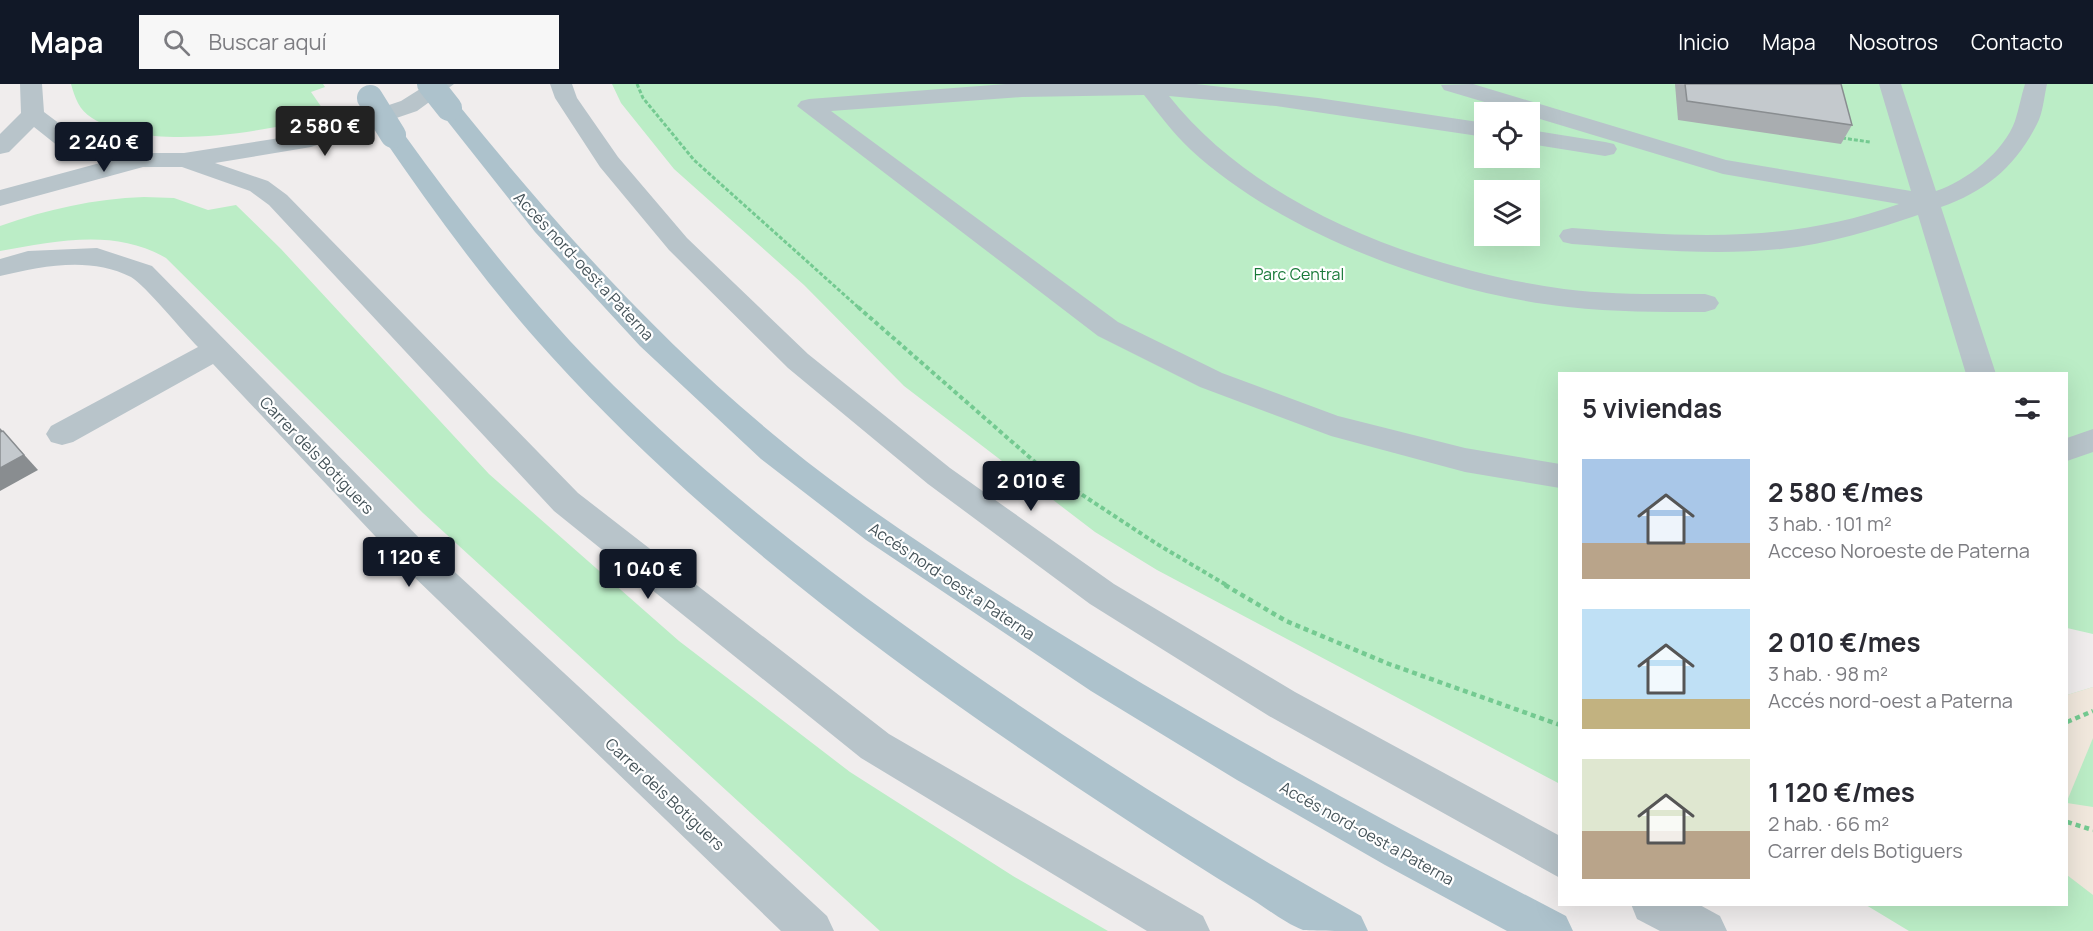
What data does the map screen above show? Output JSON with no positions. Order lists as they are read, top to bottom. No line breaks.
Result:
{"streets":{"main road":["Accés nord-oest a Paterna"],"street":["Carrer dels Botiguers"]},"parks":["Parc Central"],"page":{"header":"Mapa","search":"Buscar aquí","nav":["Inicio","Mapa","Nosotros","Contacto"],"price":["2 580 €","2 240 €","2 010 €","1 120 €","1 040 €"],"heading":"5 viviendas","list":[{"name":"2 580 €/mes","note":"3 hab. · 101 m² · Acceso Noroeste de Paterna"},{"name":"2 010 €/mes","note":"3 hab. · 98 m² · Accés nord-oest a Paterna"},{"name":"1 120 €/mes","note":"2 hab. · 66 m² · Carrer dels Botiguers"}]}}
